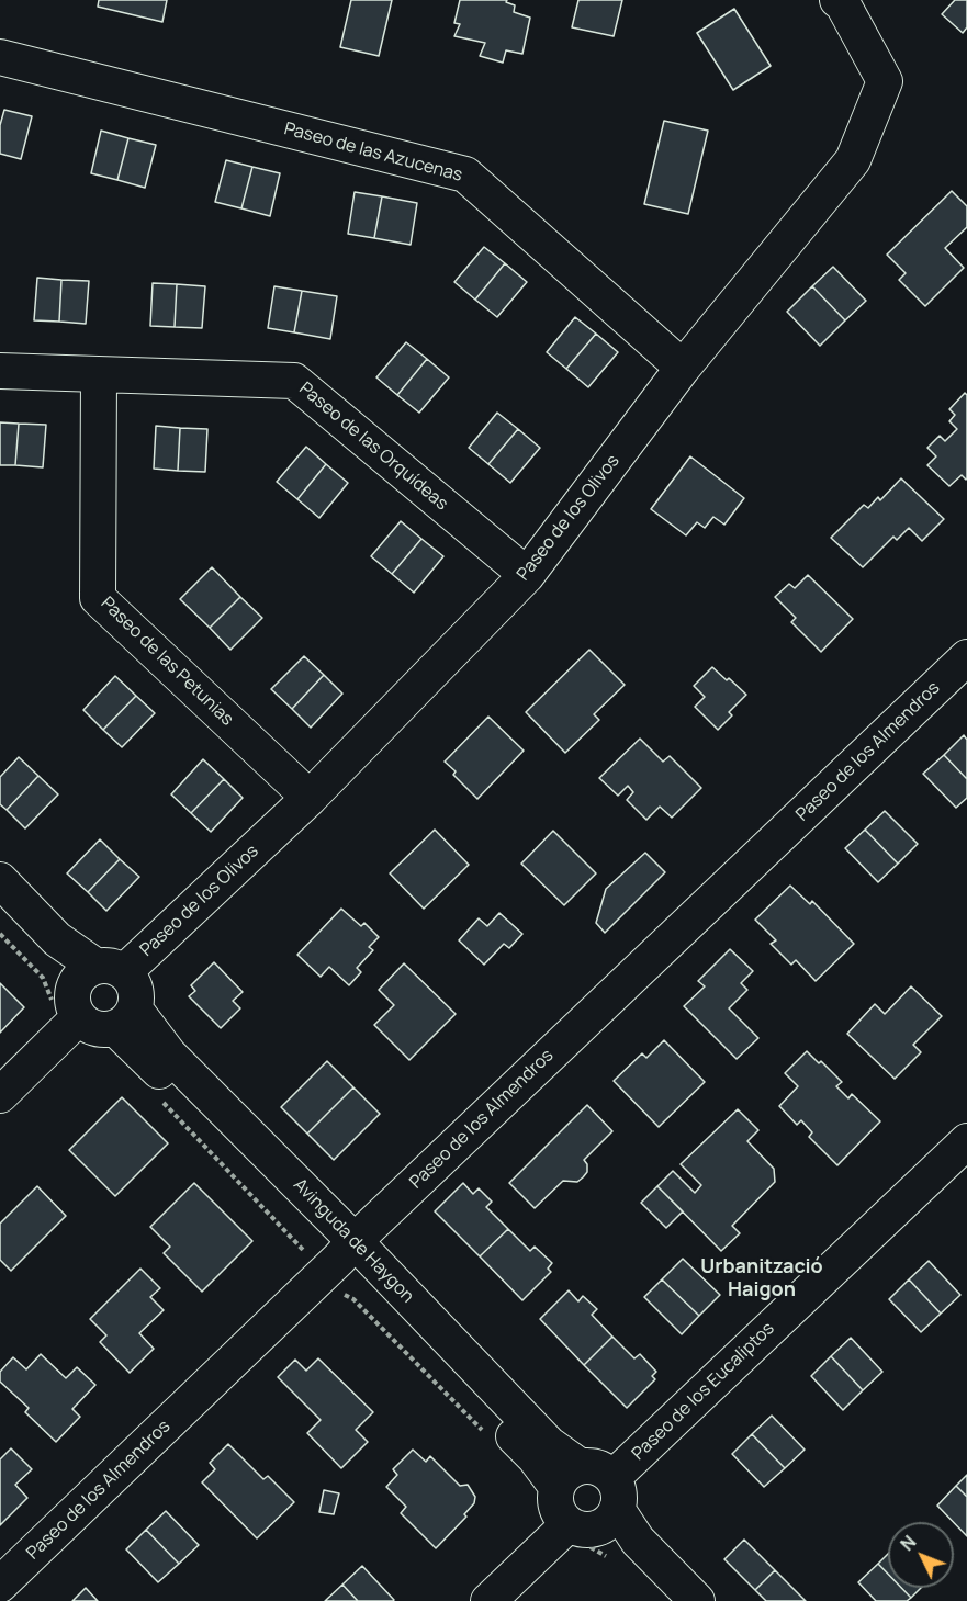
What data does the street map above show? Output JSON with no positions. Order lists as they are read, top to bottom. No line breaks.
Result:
{"streets":{"street":["Paseo de las Azucenas","Paseo de las Orquídeas","Paseo de los Olivos","Paseo de las Petunias","Paseo de los Almendros","Avinguda de Haygon","Paseo de los Eucaliptos"]},"crossings":[["Paseo de las Azucenas","Paseo de los Olivos"],["Paseo de las Orquídeas","Paseo de los Olivos"],["Paseo de las Orquídeas","Paseo de las Petunias"],["Paseo de los Olivos","Paseo de las Petunias"],["Paseo de los Almendros","Avinguda de Haygon"],["Avinguda de Haygon","Paseo de los Eucaliptos"]],"districts":["Urbanització Haigon"],"north":"top left"}
